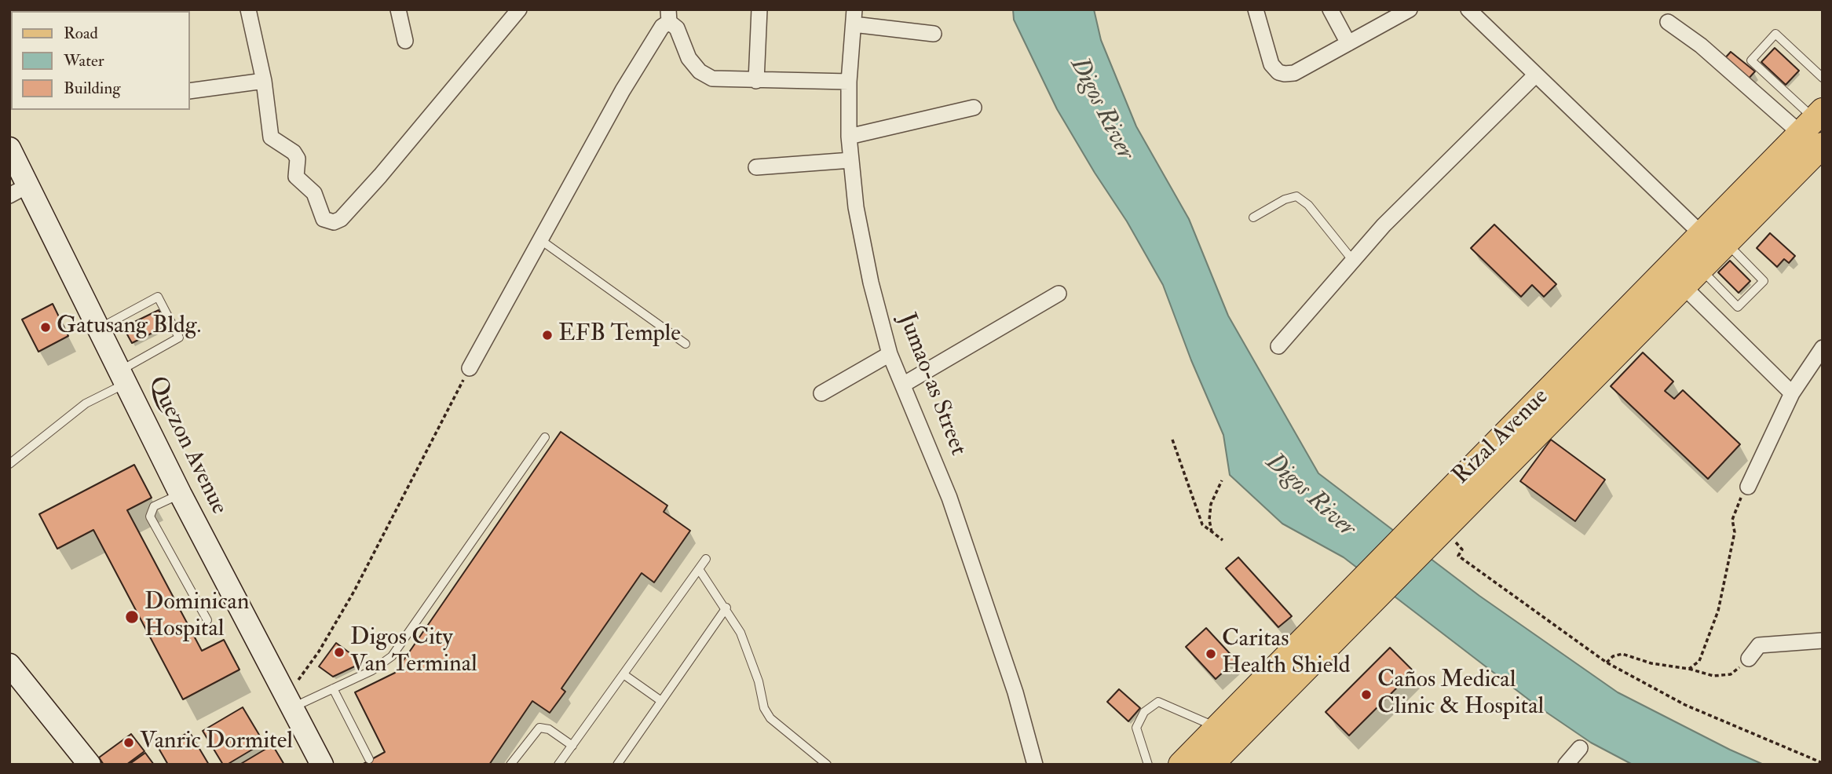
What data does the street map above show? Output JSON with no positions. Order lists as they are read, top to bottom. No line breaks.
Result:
{"streets":{"main road":["Rizal Avenue","Quezon Avenue"],"street":["Jumao-as Street"]},"water":["Digos River"],"places":["Gatusang Bldg.","EFB Temple","Dominican Hospital","Digos City Van Terminal","Caritas Health Shield","Caños Medical Clinic & Hospital","Vanric Dormitel"],"legend":["Road","Water","Building"]}
